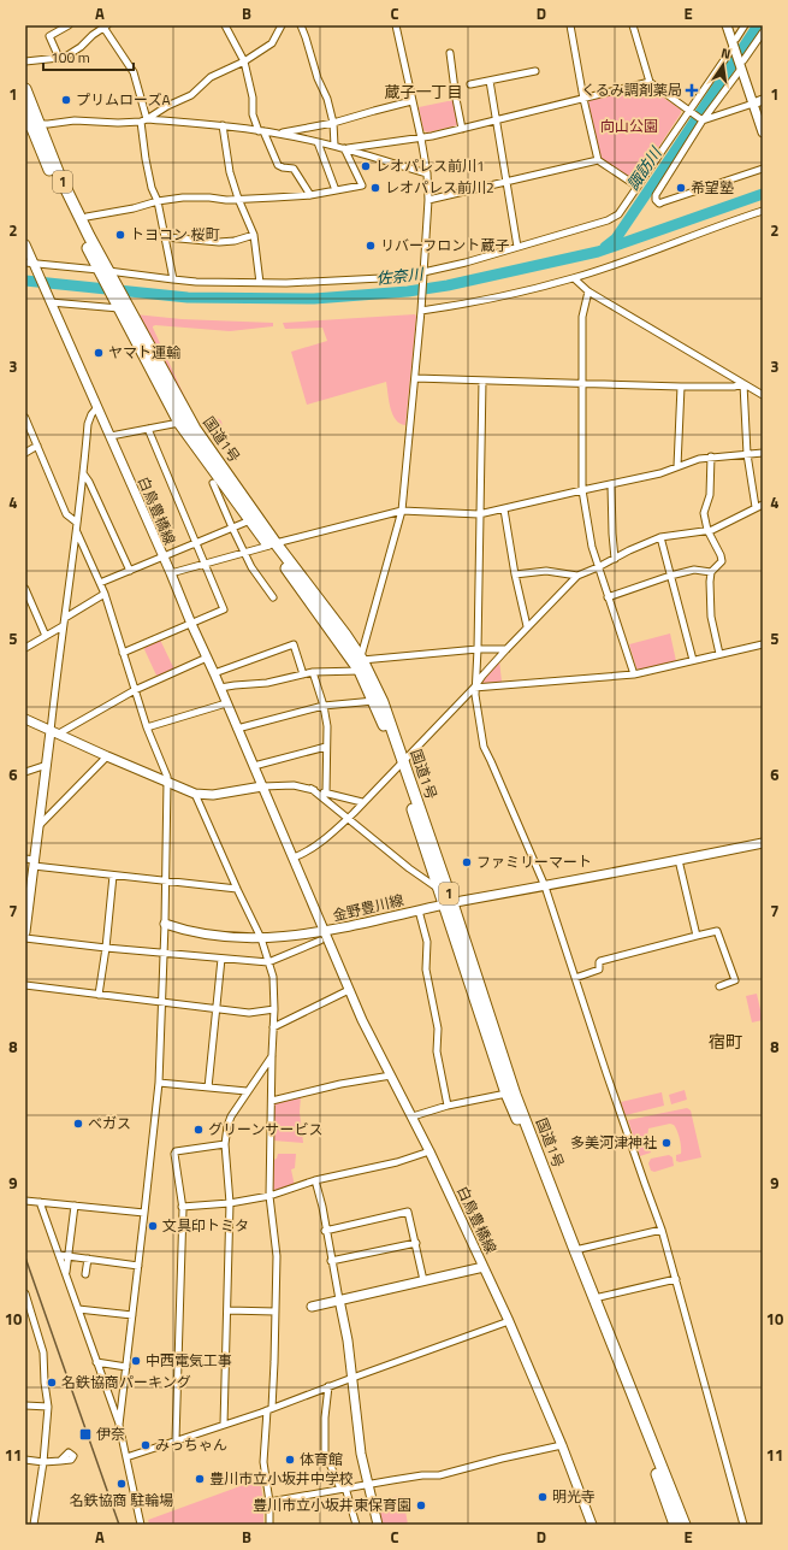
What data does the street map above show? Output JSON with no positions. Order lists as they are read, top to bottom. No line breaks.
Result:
{"streets":{"highway":["1","国道1号"],"main road":["白鳥豊橋線","金野豊川線"]},"crossings":[["国道1号","金野豊川線"],["白鳥豊橋線","金野豊川線"]],"districts":["蔵子一丁目","宿町"],"water":["諏訪川","佐奈川"],"parks":["向山公園"],"places":{"health":["くるみ調剤薬局"],"other":["プリムローズA","レオパレス前川1","レオパレス前川2","希望塾","トヨコン 桜町","リバーフロント蔵子","ヤマト運輸","ファミリーマート","ベガス","グリーンサービス","多美河津神社","文具印トミタ","中西電気工事","名鉄協商パーキング","みっちゃん","体育館","豊川市立小坂井中学校","名鉄協商 駐輪場","明光寺","豊川市立小坂井東保育園"],"transit":["伊奈"]},"scale_bar":"100 m","north":"top","grid":{"columns":["A","B","C","D","E"],"rows":["1","2","3","4","5","6","7","8","9","10","11"]}}
